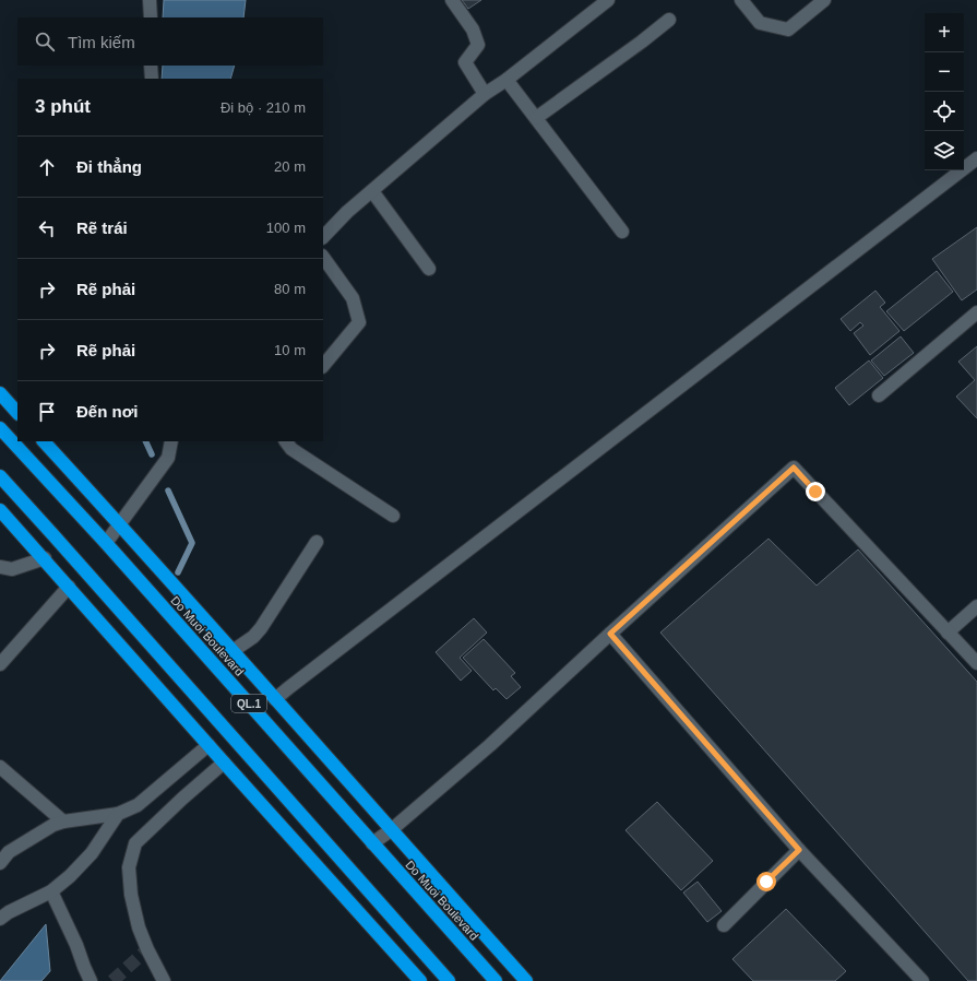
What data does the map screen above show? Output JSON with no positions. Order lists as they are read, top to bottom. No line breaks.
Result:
{"streets":{"highway":["Do Muoi Boulevard","QL.1"]},"page":{"map_buttons":["+","−"],"search":"Tìm kiếm","heading":["3 phút","Đi bộ · 210 m"],"list":[["Đi thẳng","20 m"],["Rẽ trái","100 m"],["Rẽ phải","80 m"],["Rẽ phải","10 m"],"Đến nơi"]}}
